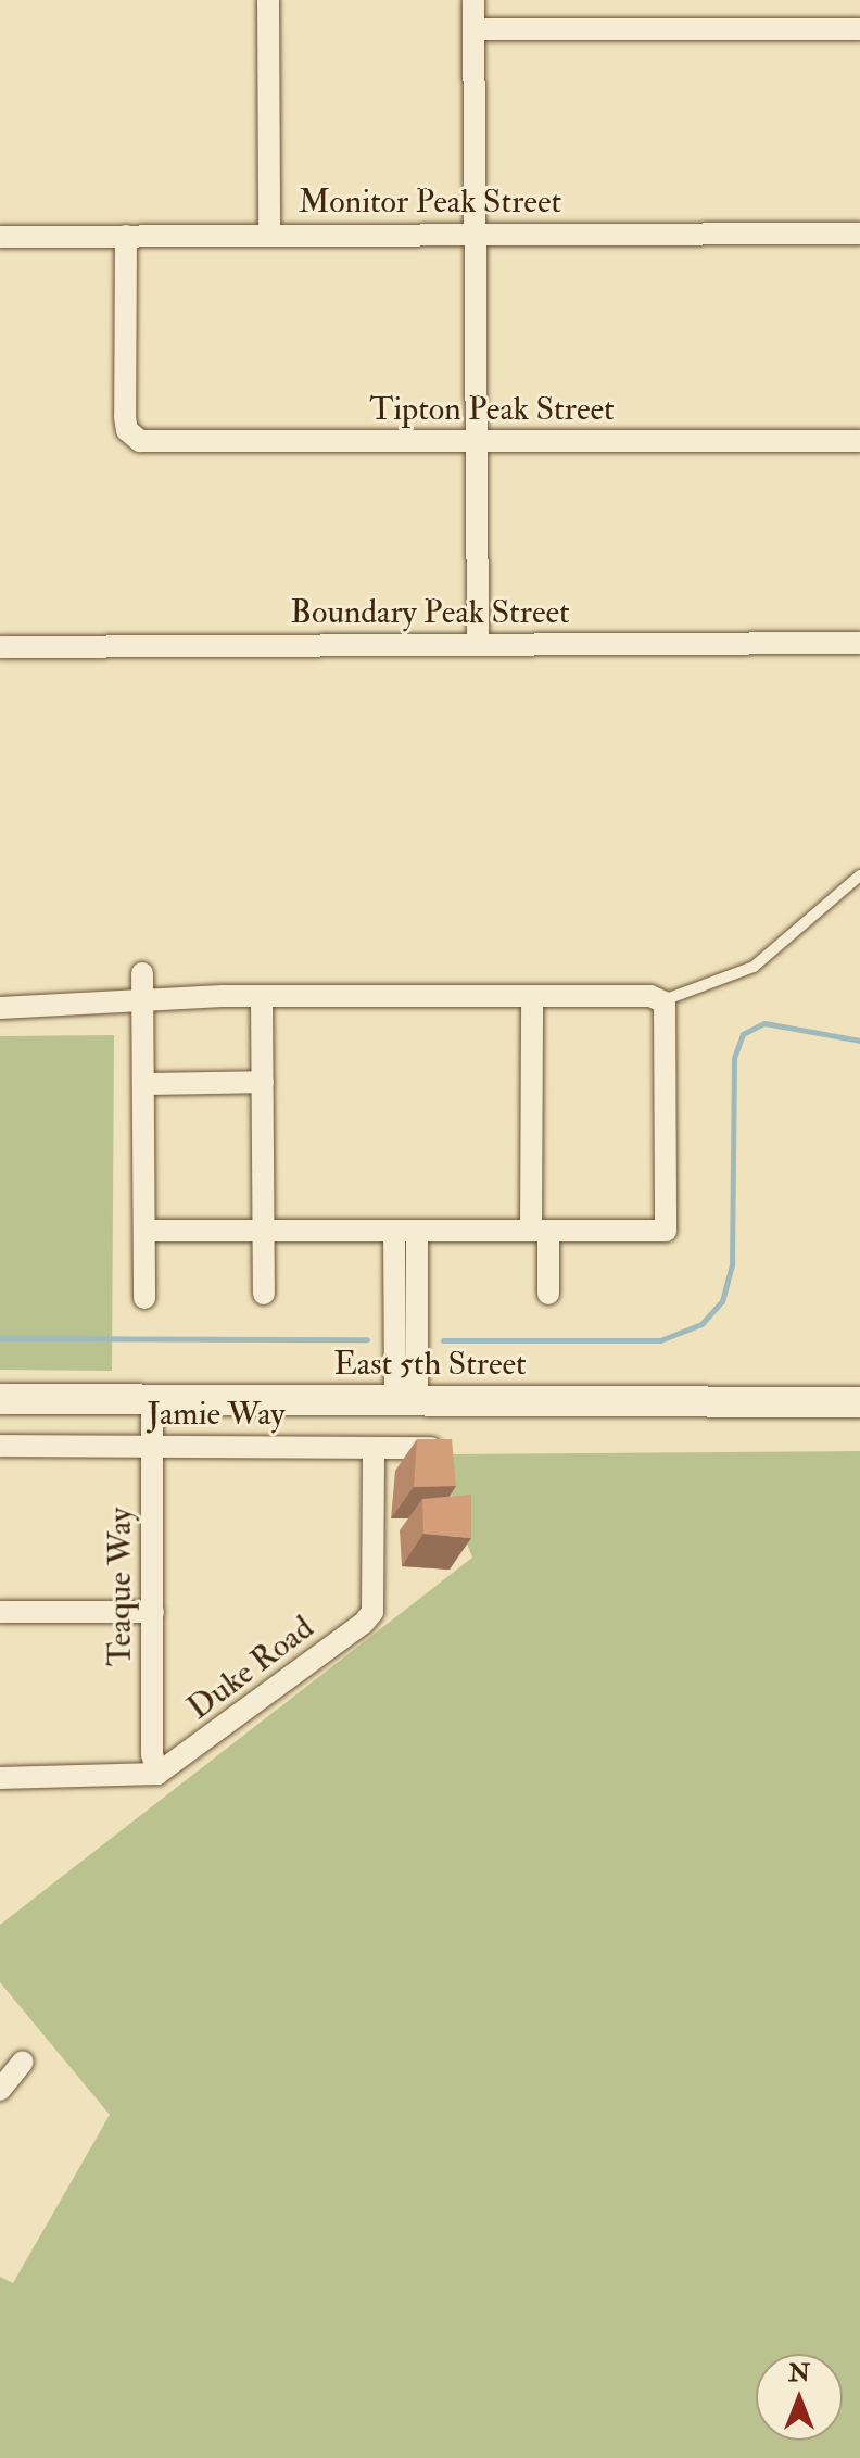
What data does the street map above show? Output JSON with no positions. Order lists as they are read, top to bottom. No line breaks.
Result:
{"streets":{"main road":["East 5th Street"],"street":["Monitor Peak Street","Tipton Peak Street","Boundary Peak Street","Jamie Way","Teaque Way","Duke Road"]},"crossings":[["Monitor Peak Street","Tipton Peak Street"],["East 5th Street","Teaque Way"],["Jamie Way","Teaque Way"],["Jamie Way","Duke Road"],["Teaque Way","Duke Road"]],"north":"top"}
